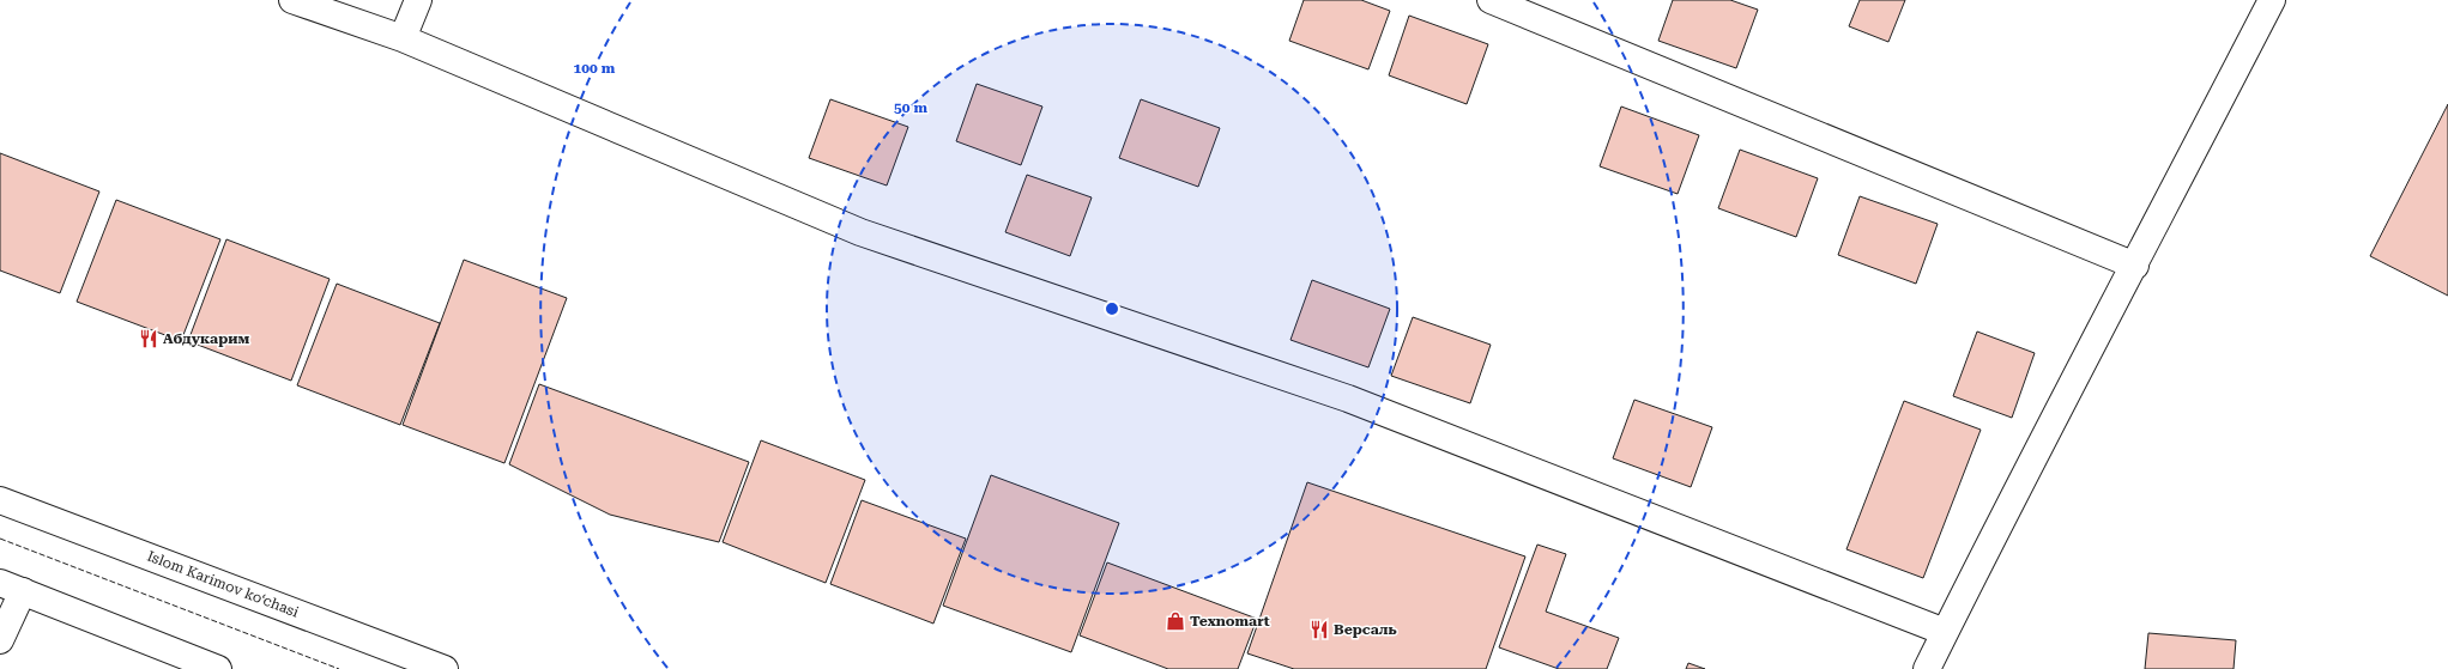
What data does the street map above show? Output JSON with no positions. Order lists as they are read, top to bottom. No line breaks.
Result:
{"streets":{"main road":["Islom Karimov ko‘chasi"]},"places":{"restaurant":["Абдукарим","Версаль"],"shop":["Texnomart"]},"rings":["100 m","50 m"]}
